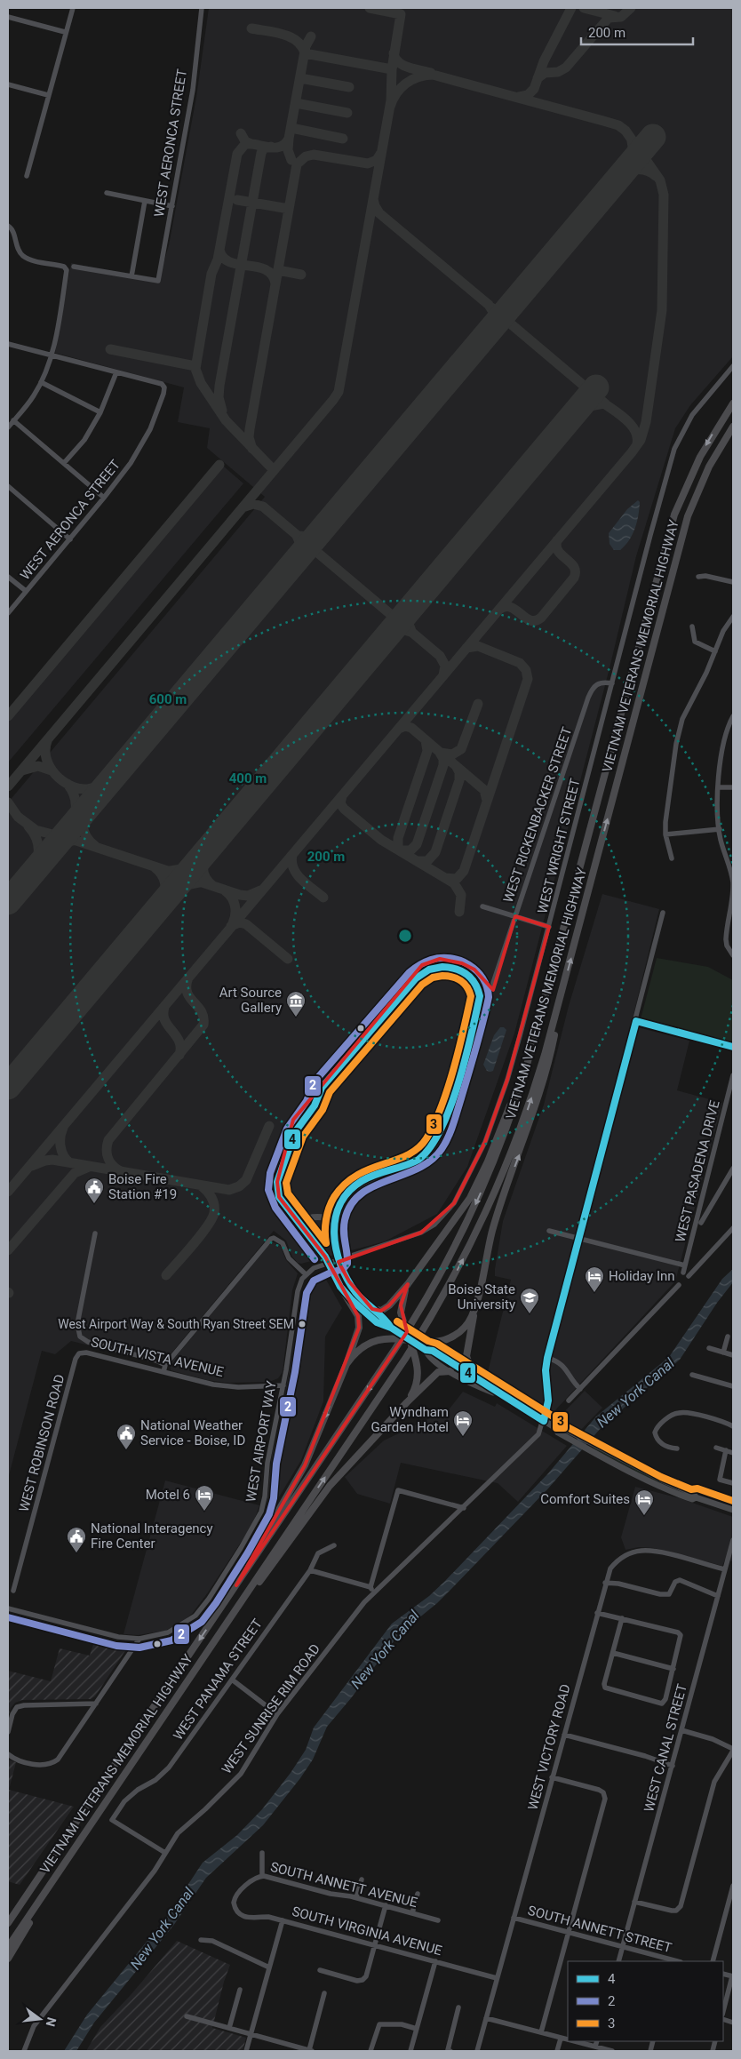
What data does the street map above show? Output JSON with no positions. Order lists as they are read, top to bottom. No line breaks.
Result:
{"streets":{"highway":["VIETNAM VETERANS MEMORIAL HIGHWAY"],"street":["WEST AERONCA STREET","WEST RICKENBACKER STREET","WEST WRIGHT STREET","WEST PASADENA DRIVE","SOUTH VISTA AVENUE","WEST AIRPORT WAY","WEST ROBINSON ROAD","WEST PANAMA STREET","WEST SUNRISE RIM ROAD","WEST VICTORY ROAD","WEST CANAL STREET","SOUTH ANNETT AVENUE","SOUTH ANNETT STREET","SOUTH VIRGINIA AVENUE"]},"crossings":[["WEST RICKENBACKER STREET","WEST WRIGHT STREET"],["SOUTH VISTA AVENUE","WEST AIRPORT WAY"],["SOUTH VISTA AVENUE","WEST ROBINSON ROAD"],["WEST PANAMA STREET","WEST SUNRISE RIM ROAD"],["WEST VICTORY ROAD","WEST CANAL STREET"],["WEST VICTORY ROAD","SOUTH ANNETT STREET"],["WEST VICTORY ROAD","SOUTH VIRGINIA AVENUE"],["WEST CANAL STREET","SOUTH ANNETT STREET"],["SOUTH ANNETT AVENUE","SOUTH VIRGINIA AVENUE"]],"water":["New York Canal"],"places":{"museum":["Art Source Gallery"],"public building":["Boise Fire Station #19","National Weather Service - Boise, ID","National Interagency Fire Center"],"hotel":["Holiday Inn","Wyndham Garden Hotel","Motel 6","Comfort Suites"],"school or university":["Boise State University"],"other":["West Airport Way & South Ryan Street SEM"]},"lines":["transit line 2","transit line 4","transit line 3"],"legend":["4","2","3"],"scale_bar":"200 m","north":"right","rings":["600 m","400 m","200 m"]}
